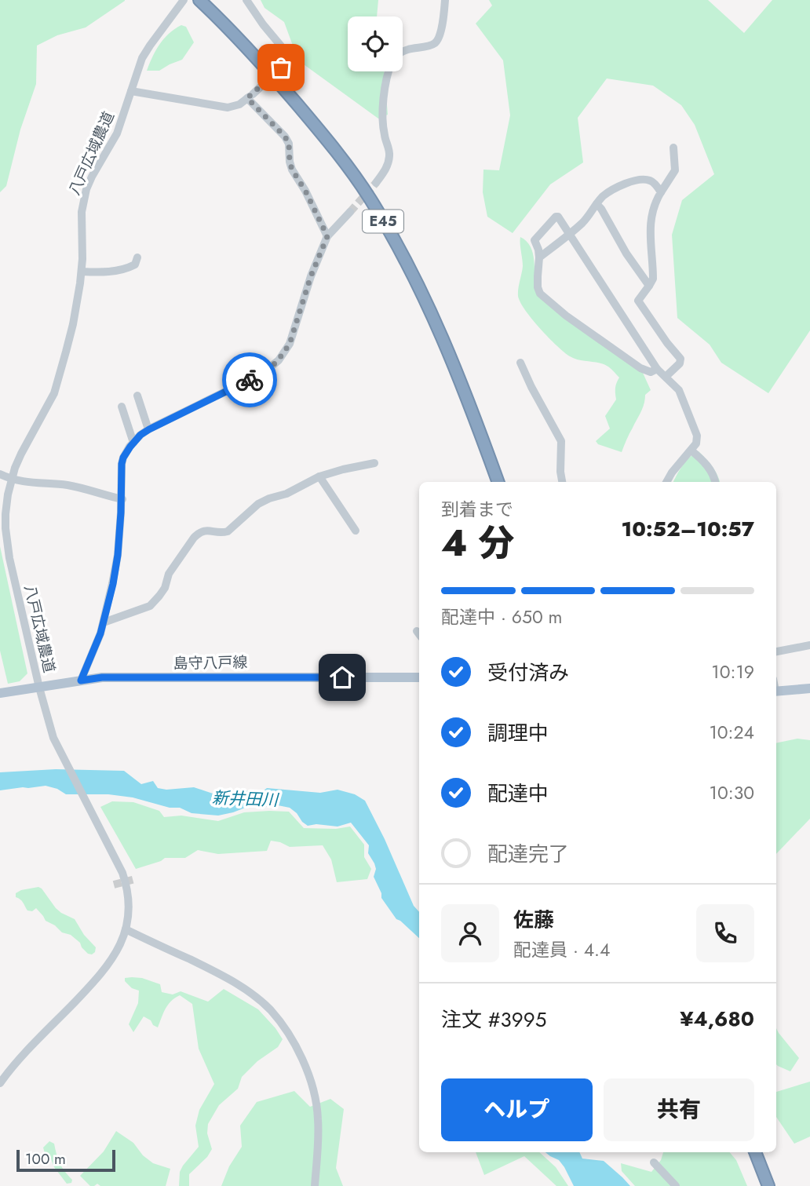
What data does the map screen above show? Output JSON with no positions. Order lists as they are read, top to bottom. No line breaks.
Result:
{"streets":{"highway":["E45"],"main road":["島守八戸線"],"street":["八戸広域農道"]},"crossings":[["八戸広域農道","島守八戸線"]],"water":["新井田川"],"scale_bar":"100 m","page":{"heading":["4 分","到着まで","10:52–10:57"],"panel":["佐藤","配達員 · 4.4","注文 #3995","¥4,680"],"bar":"配達中 · 650 m","list":[["受付済み","10:19"],["調理中","10:24"],["配達中","10:30"],"配達完了"],"buttons":["ヘルプ","共有"],"scale":"100 m"}}
